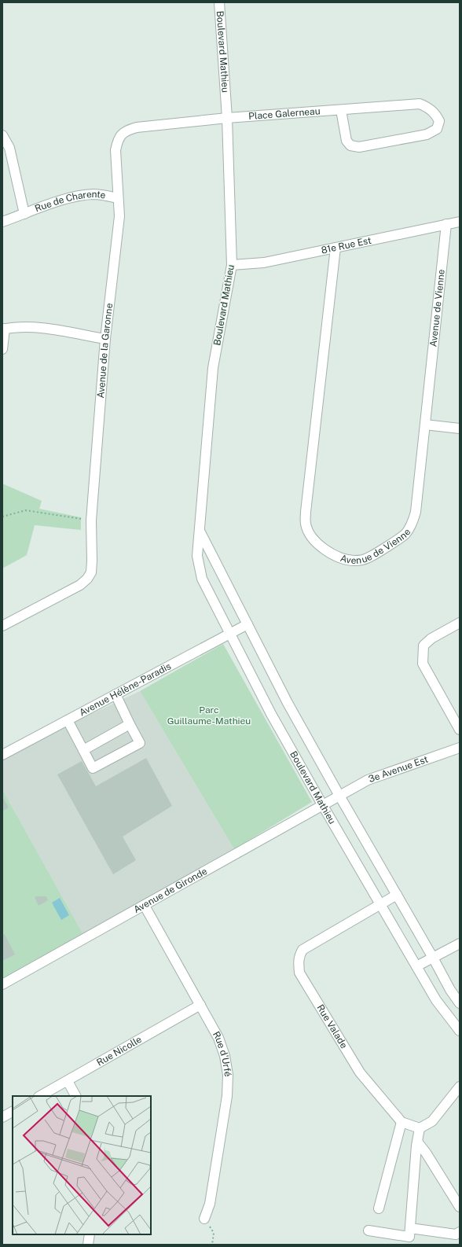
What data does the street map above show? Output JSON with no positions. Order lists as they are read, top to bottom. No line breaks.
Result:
{"streets":{"street":["Boulevard Mathieu","Place Galerneau","Rue de Charente","81e Rue Est","Avenue de Vienne","Avenue de la Garonne","Avenue Hélène-Paradis","3e Avenue Est","Avenue de Gironde","Rue Valade","Rue Nicolle","Rue d'Urfé"]},"crossings":[["Boulevard Mathieu","Place Galerneau"],["Boulevard Mathieu","81e Rue Est"],["Boulevard Mathieu","Avenue de la Garonne"],["Boulevard Mathieu","Avenue Hélène-Paradis"],["Boulevard Mathieu","3e Avenue Est"],["Boulevard Mathieu","Avenue de Gironde"],["Boulevard Mathieu","Rue Valade"],["Place Galerneau","Avenue de la Garonne"],["Rue de Charente","Avenue de la Garonne"],["81e Rue Est","Avenue de Vienne"],["3e Avenue Est","Avenue de Gironde"],["Avenue de Gironde","Rue d'Urfé"],["Rue Nicolle","Rue d'Urfé"]],"parks":["Parc Guillaume-Mathieu"]}
